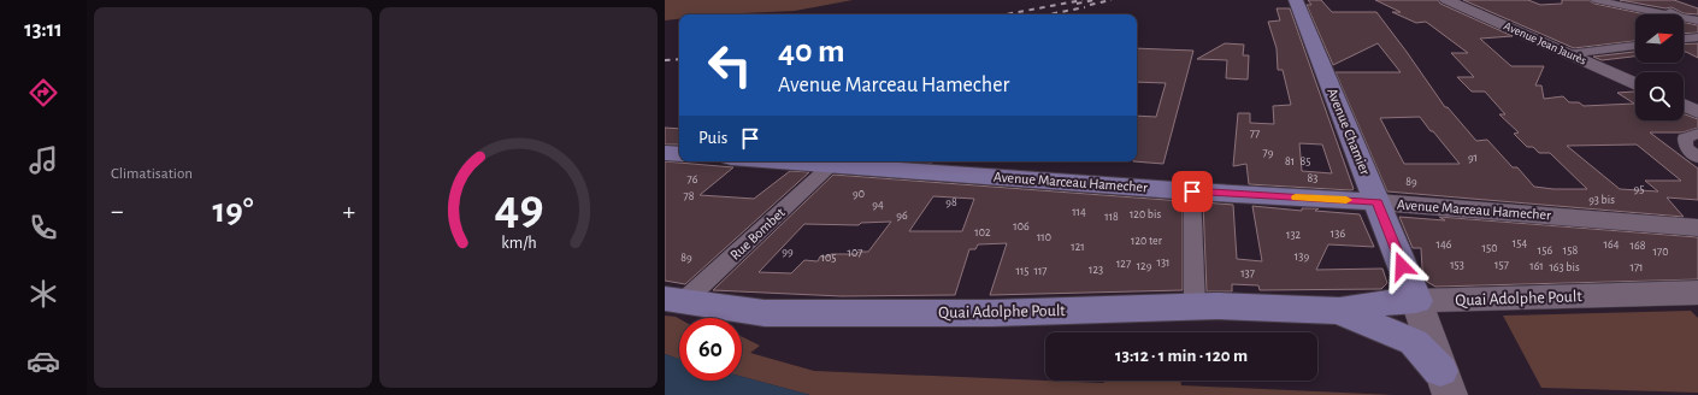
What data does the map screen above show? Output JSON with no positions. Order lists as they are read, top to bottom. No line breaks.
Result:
{"streets":{"main road":["Avenue Jean Jaurès","Avenue Chamier","Avenue Marceau Hamecher","Quai Adolphe Poult"],"street":["Rue Bombet"]},"crossings":[["Avenue Chamier","Avenue Marceau Hamecher"],["Avenue Chamier","Quai Adolphe Poult"],["Avenue Marceau Hamecher","Rue Bombet"],["Rue Bombet","Quai Adolphe Poult"]],"house_numbers":["77","79","91","81","85","83","76","89","95","90","78","93 bis","98","94","114","120 bis","96","118","106","102","136","132","110","120 ter","154","146","164","168","121","150","156","158","99","170","107","139","89","105","131","127","153","157","129","161","163 bis","171","123","115","117","137"],"north":"right","page":{"tabs":"13:11","tile":"Climatisation","turn":["40 m","Avenue Marceau Hamecher"],"then":"Puis","heat":["−","19°","+"],"limit":"60","trip":"13:12 · 1 min · 120 m","gauge":["49","km/h"]}}
